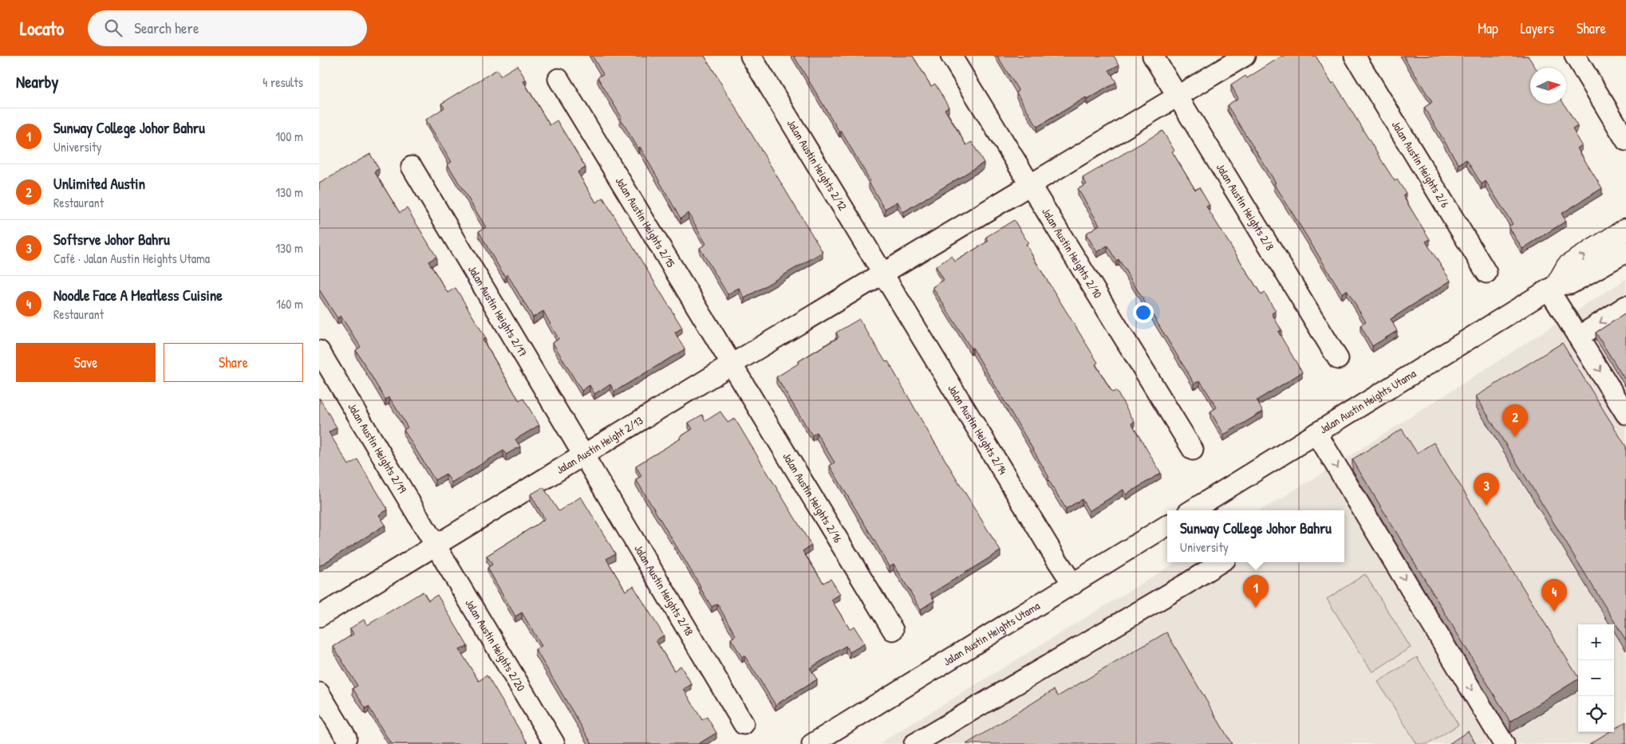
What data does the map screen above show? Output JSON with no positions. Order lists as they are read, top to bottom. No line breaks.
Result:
{"streets":{"street":["Jalan Austin Heights 2/6","Jalan Austin Heights 2/12","Jalan Austin Heights 2/8","Jalan Austin Heights 2/15","Jalan Austin Heights 2/10","Jalan Austin Heights 2/17","Jalan Austin Heights Utama","Jalan Austin Heights 2/14","Jalan Austin Height 2/13","Jalan Austin Heights 2/19","Jalan Austin Heights 2/16","Jalan Austin Heights 2/18","Jalan Austin Heights 2/20"]},"crossings":[["Jalan Austin Heights 2/12","Jalan Austin Heights 2/14"],["Jalan Austin Heights 2/12","Jalan Austin Height 2/13"],["Jalan Austin Heights 2/8","Jalan Austin Height 2/13"],["Jalan Austin Heights 2/15","Jalan Austin Height 2/13"],["Jalan Austin Heights 2/15","Jalan Austin Heights 2/16"],["Jalan Austin Heights 2/10","Jalan Austin Height 2/13"],["Jalan Austin Heights 2/17","Jalan Austin Height 2/13"],["Jalan Austin Heights 2/17","Jalan Austin Heights 2/18"],["Jalan Austin Heights Utama","Jalan Austin Heights 2/14"],["Jalan Austin Heights 2/14","Jalan Austin Height 2/13"],["Jalan Austin Height 2/13","Jalan Austin Heights 2/19"],["Jalan Austin Height 2/13","Jalan Austin Heights 2/16"],["Jalan Austin Height 2/13","Jalan Austin Heights 2/18"],["Jalan Austin Height 2/13","Jalan Austin Heights 2/20"],["Jalan Austin Heights 2/19","Jalan Austin Heights 2/20"]],"north":"right","page":{"header":"Locato","search":"Search here","nav":["Map","Layers","Share"],"heading":["Nearby","4 results"],"list":[{"mark":"1","name":"Sunway College Johor Bahru","note":"University","value":"100 m"},{"mark":"2","name":"Unlimited Austin","note":"Restaurant","value":"130 m"},{"mark":"3","name":"Softsrve Johor Bahru","note":"Café · Jalan Austin Heights Utama","value":"130 m"},{"mark":"4","name":"Noodle Face A Meatless Cuisine","note":"Restaurant","value":"160 m"}],"buttons":["Save","Share"],"pins":["2","3","1","4"],"popup":["Sunway College Johor Bahru","University"],"map_buttons":["+","−"]}}
